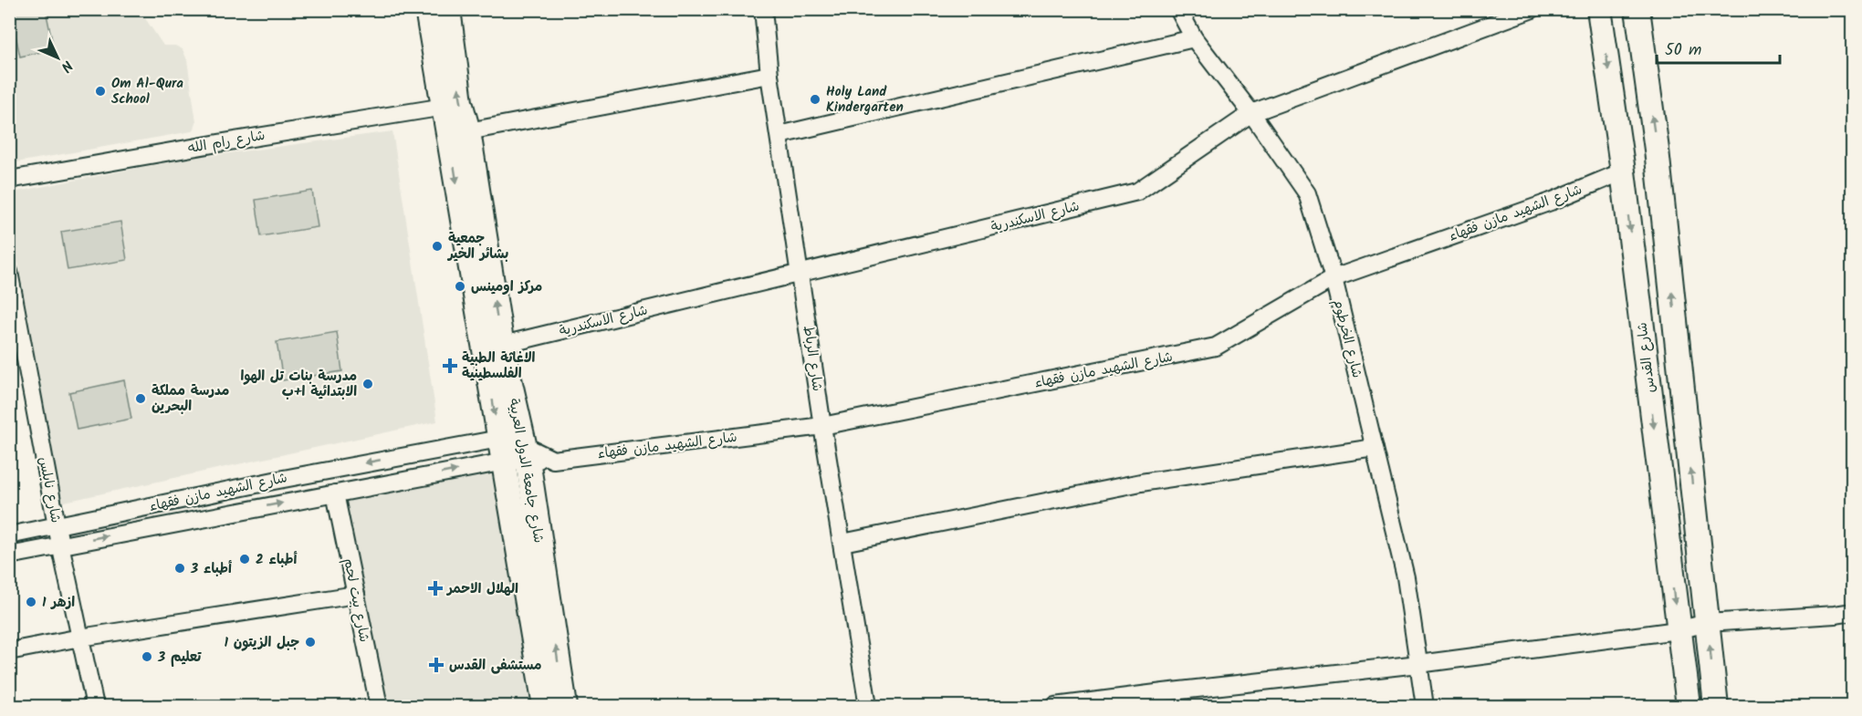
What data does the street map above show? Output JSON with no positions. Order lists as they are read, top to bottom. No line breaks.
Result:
{"streets":{"main road":["شارع القدس","شارع جامعة الدول العربية"],"street":["شارع رام الله","شارع الشهيد مازن فقهاء","شارع الاسكندرية","شارع الخرطوم","شارع الرباط","شارع نابلس","شارع بيت لحم"]},"crossings":[["شارع رام الله","شارع جامعة الدول العربية"],["شارع الشهيد مازن فقهاء","شارع الخرطوم"],["شارع الشهيد مازن فقهاء","شارع القدس"],["شارع الشهيد مازن فقهاء","شارع الرباط"],["شارع الشهيد مازن فقهاء","شارع جامعة الدول العربية"],["شارع الشهيد مازن فقهاء","شارع نابلس"],["شارع الشهيد مازن فقهاء","شارع بيت لحم"],["شارع الاسكندرية","شارع الخرطوم"],["شارع الاسكندرية","شارع الرباط"]],"places":{"other":["Om Al-Qura School","Holy Land Kindergarten","جمعية بشائر الخير","مركز اومينس","مدرسة بنات تل الهوا الابتدائية ا+ب","مدرسة مملكة البحرين","أطباء 2","أطباء 3","ازهر 1","جبل الزيتون 1","تعليم 3"],"health":["الاغاثة الطبية الفلسطينية","الهلال الاحمر","مستشفى القدس"]},"scale_bar":"50 m","north":"bottom right"}
